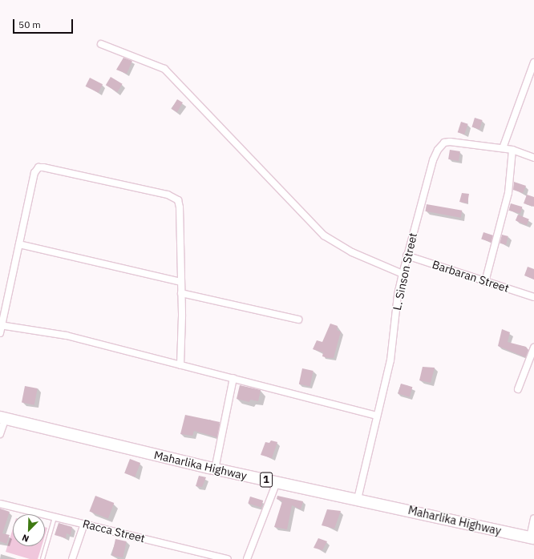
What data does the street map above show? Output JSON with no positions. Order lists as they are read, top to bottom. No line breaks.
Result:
{"streets":{"highway":["Maharlika Highway","1"],"street":["L. Sinson Street","Barbaran Street","Racca Street"]},"crossings":[["L. Sinson Street","Barbaran Street"],["L. Sinson Street","Maharlika Highway"]],"scale_bar":"50 m","north":"bottom left"}
